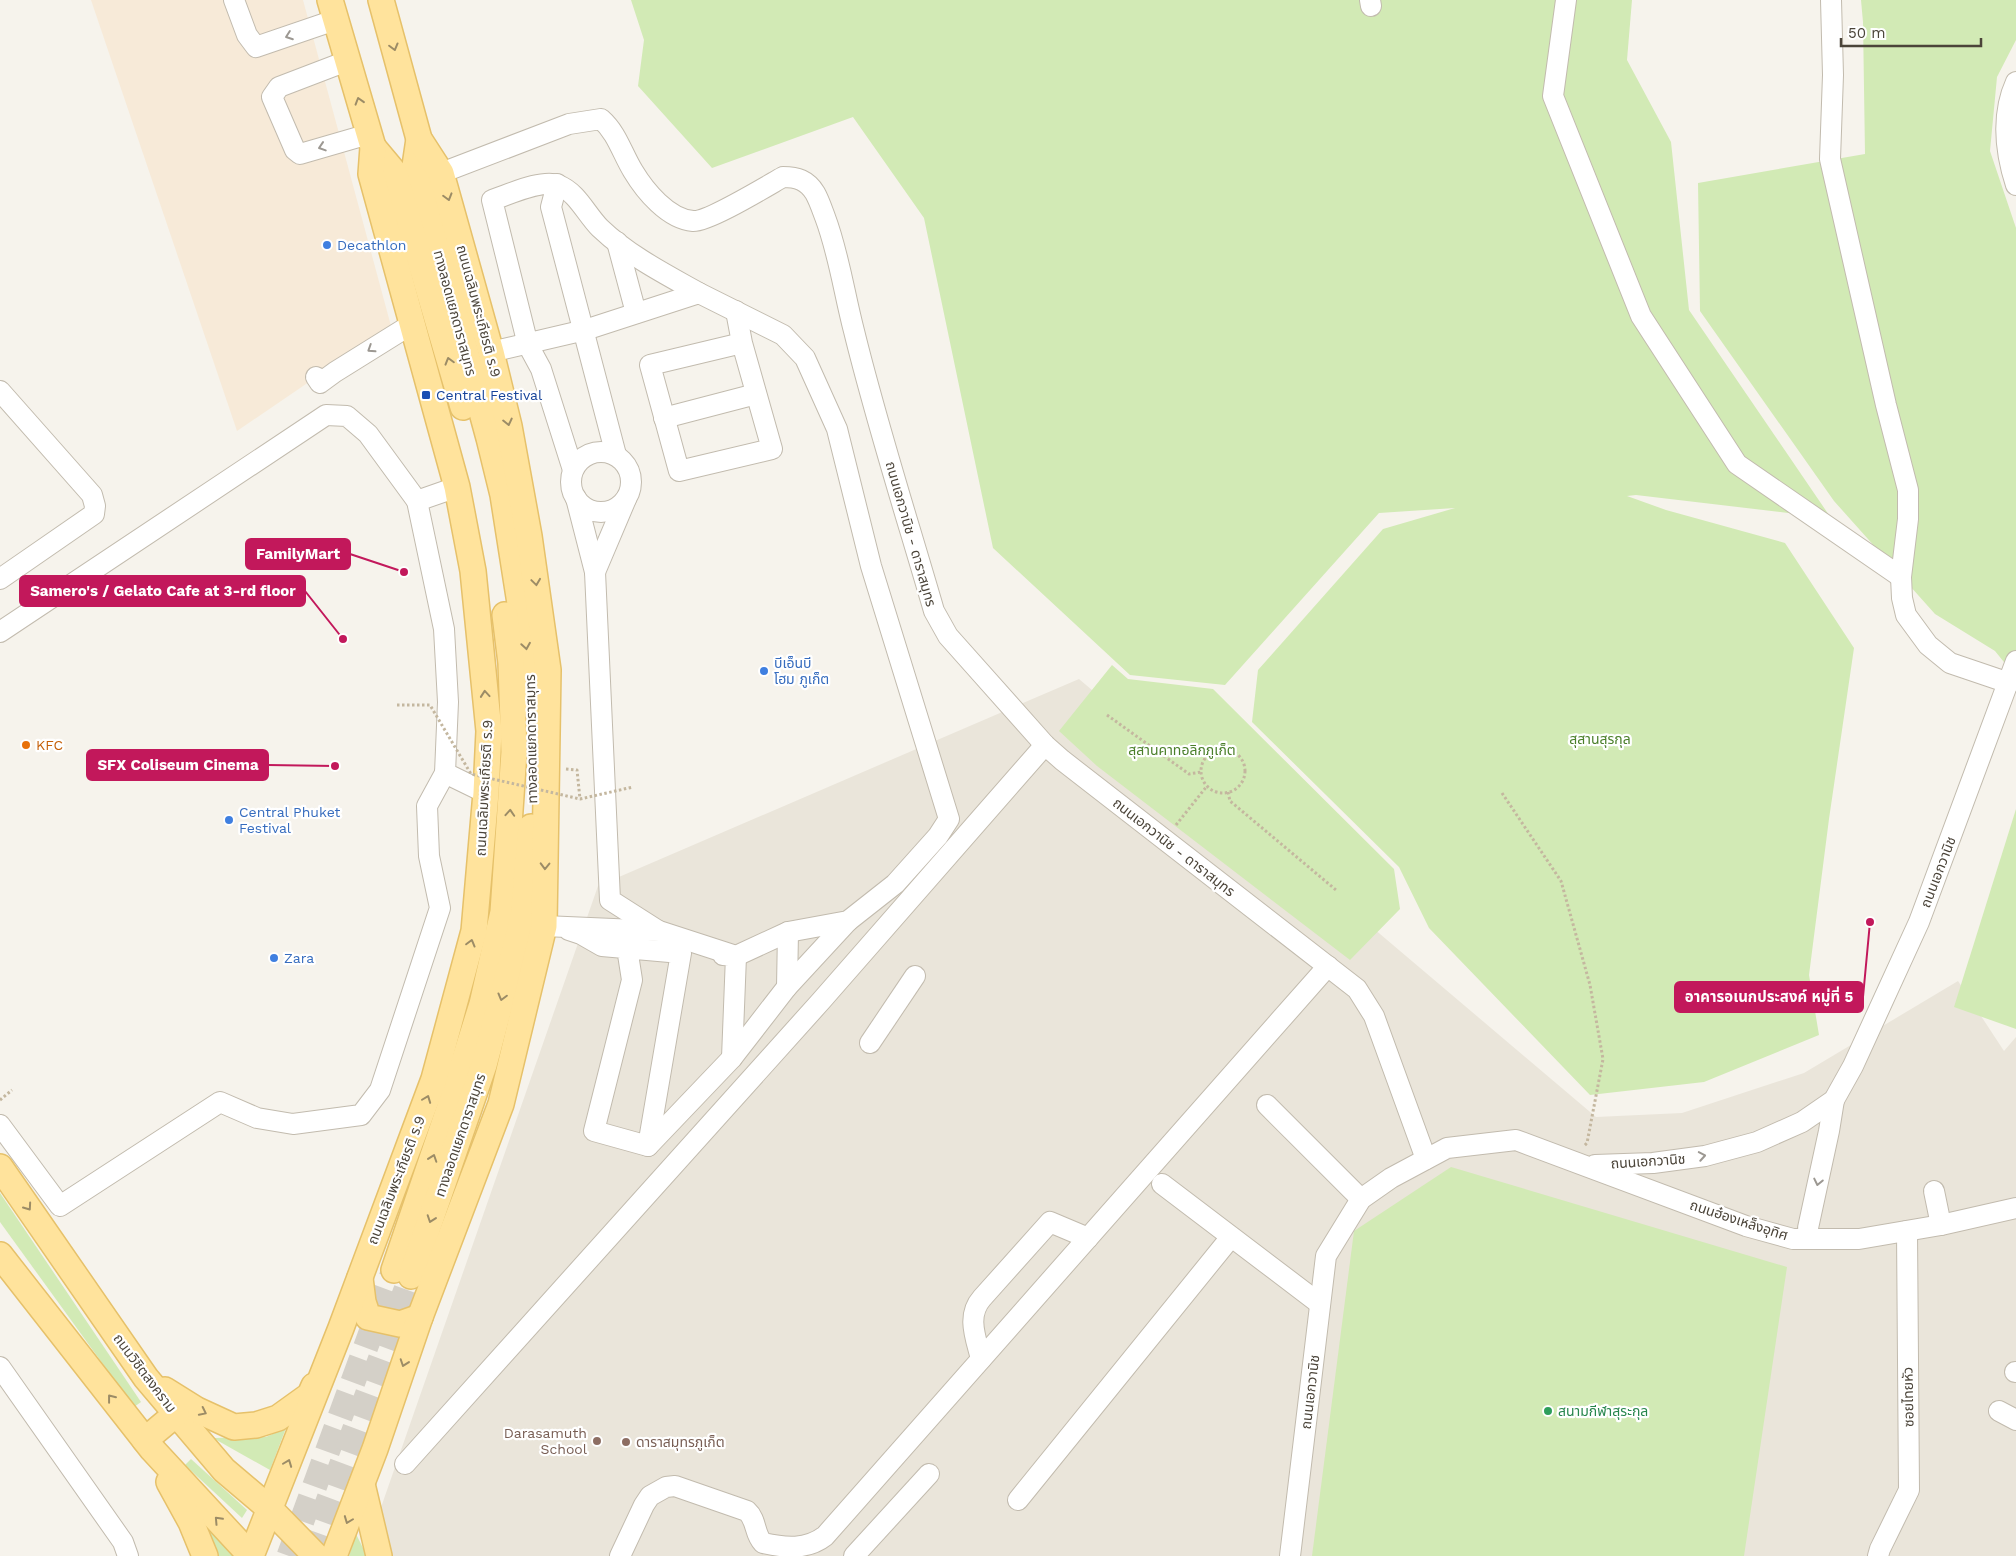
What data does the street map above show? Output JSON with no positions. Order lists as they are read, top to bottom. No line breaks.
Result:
{"streets":{"main road":["ถนนเฉลิมพระเกียรติ ร.9","ทางลอดแยกดาราสมุทร","ถนนวิชิตสงคราม"],"street":["ถนนเอกวานิช - ดาราสมุทร","ถนนเอกวานิช","ถนนฮ๋องเหล็งอุทิศ","ซอยไทยหัว"]},"crossings":[["ถนนเฉลิมพระเกียรติ ร.9","ทางลอดแยกดาราสมุทร"],["ถนนเฉลิมพระเกียรติ ร.9","ถนนเอกวานิช - ดาราสมุทร"],["ถนนเฉลิมพระเกียรติ ร.9","ถนนวิชิตสงคราม"],["ถนนเอกวานิช - ดาราสมุทร","ถนนเอกวานิช"],["ถนนเอกวานิช","ถนนฮ๋องเหล็งอุทิศ"],["ถนนฮ๋องเหล็งอุทิศ","ซอยไทยหัว"]],"parks":["สุสานสุรกุล","สุสานคาทอลิกภูเก็ต"],"places":{"other":["Decathlon","FamilyMart","Samero's / Gelato Cafe at 3-rd floor","บีเอ็นบี โฮม ภูเก็ต","KFC","SFX Coliseum Cinema","Central Phuket Festival","อาคารอเนกประสงค์ หมู่ที่ 5","Zara","สนามกีฬาสุระกุล","Darasamuth School","ดาราสมุทรภูเก็ต"],"transit":["Central Festival"]},"scale_bar":"50 m"}
